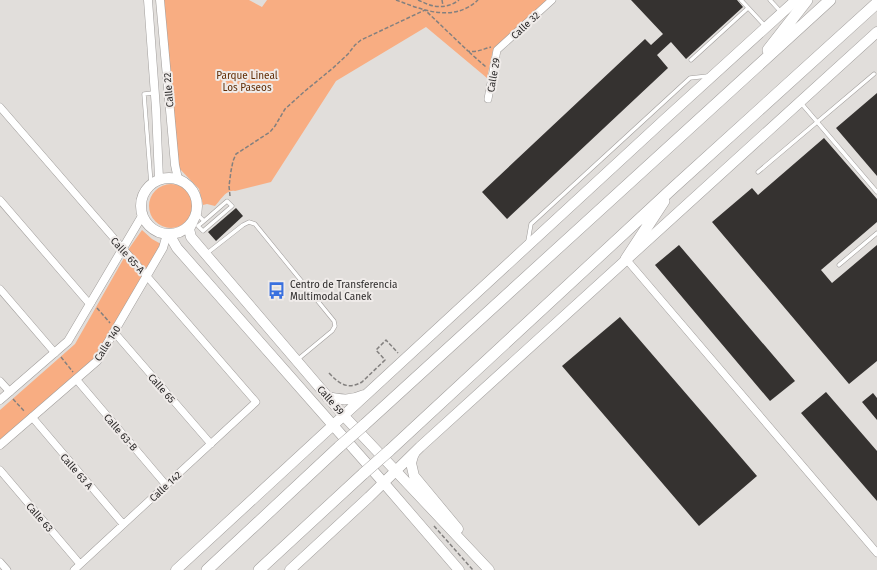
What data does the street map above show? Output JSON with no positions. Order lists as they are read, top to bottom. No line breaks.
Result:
{"streets":{"main road":["Calle 59"],"street":["Calle 32","Calle 29","Calle 22","Calle 65-A","Calle 140","Calle 65","Calle 63-B","Calle 63 A","Calle 142","Calle 63"]},"crossings":[["Calle 32","Calle 29"],["Calle 22","Calle 140"],["Calle 22","Calle 59"],["Calle 65-A","Calle 140"],["Calle 65-A","Calle 142"],["Calle 140","Calle 65"],["Calle 140","Calle 59"],["Calle 140","Calle 63-B"],["Calle 140","Calle 63 A"],["Calle 65","Calle 142"],["Calle 63-B","Calle 142"],["Calle 63 A","Calle 142"],["Calle 142","Calle 63"]],"parks":["Parque Lineal Los Paseos"],"places":{"bus stop":["Centro de Transferencia Multimodal Canek"]}}
